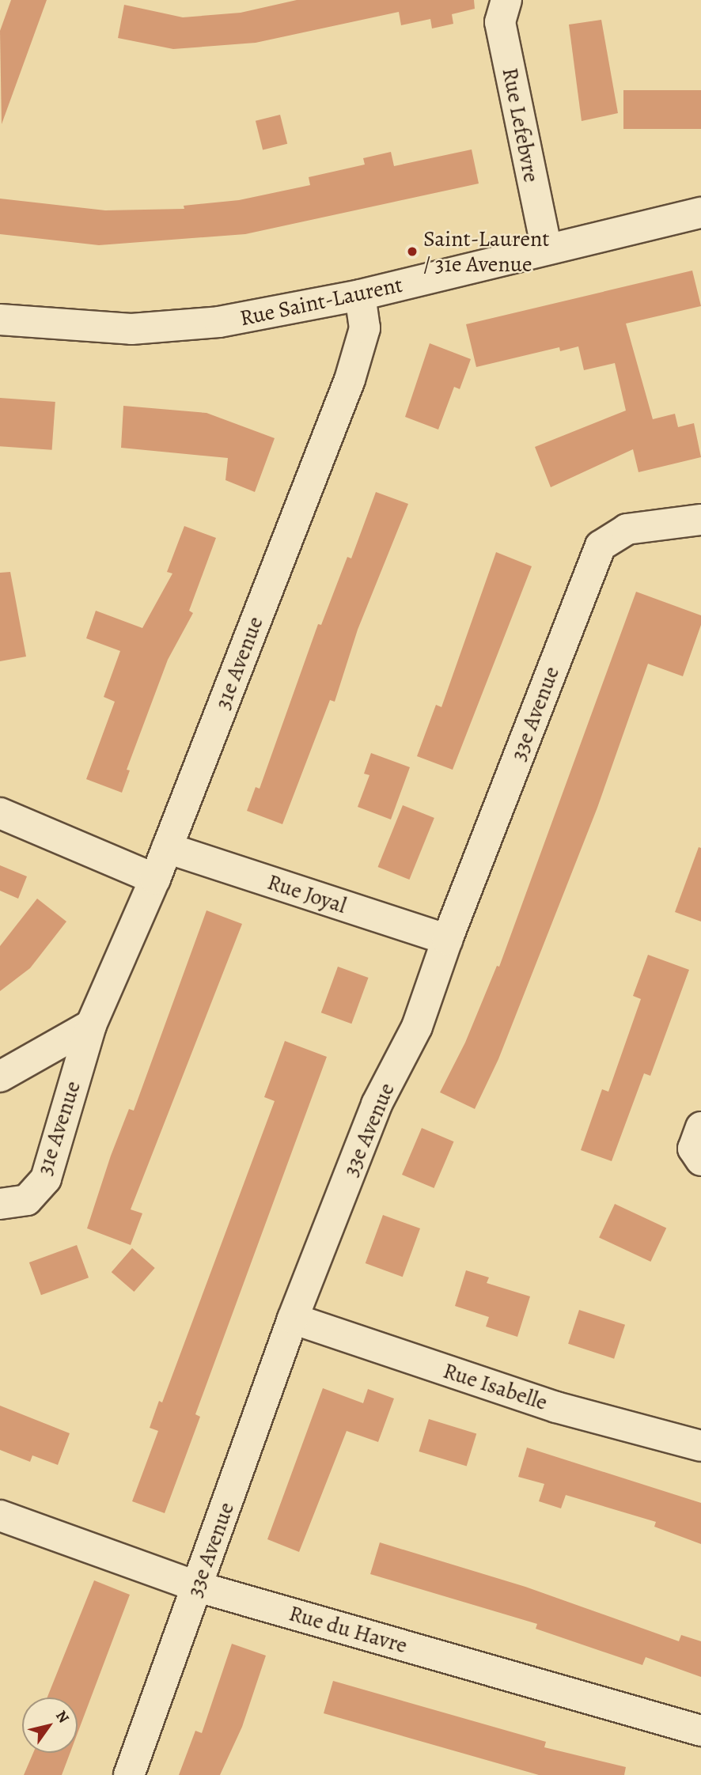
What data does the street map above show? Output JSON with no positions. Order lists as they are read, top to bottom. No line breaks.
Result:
{"streets":{"street":["Rue Lefebvre","Rue Saint-Laurent","31e Avenue","33e Avenue","Rue Joyal","Rue Isabelle","Rue du Havre"]},"crossings":[["Rue Lefebvre","Rue Saint-Laurent"],["Rue Saint-Laurent","31e Avenue"],["31e Avenue","Rue Joyal"],["33e Avenue","Rue Joyal"],["33e Avenue","Rue Isabelle"],["33e Avenue","Rue du Havre"]],"places":["Saint-Laurent / 31e Avenue"],"north":"top right"}
